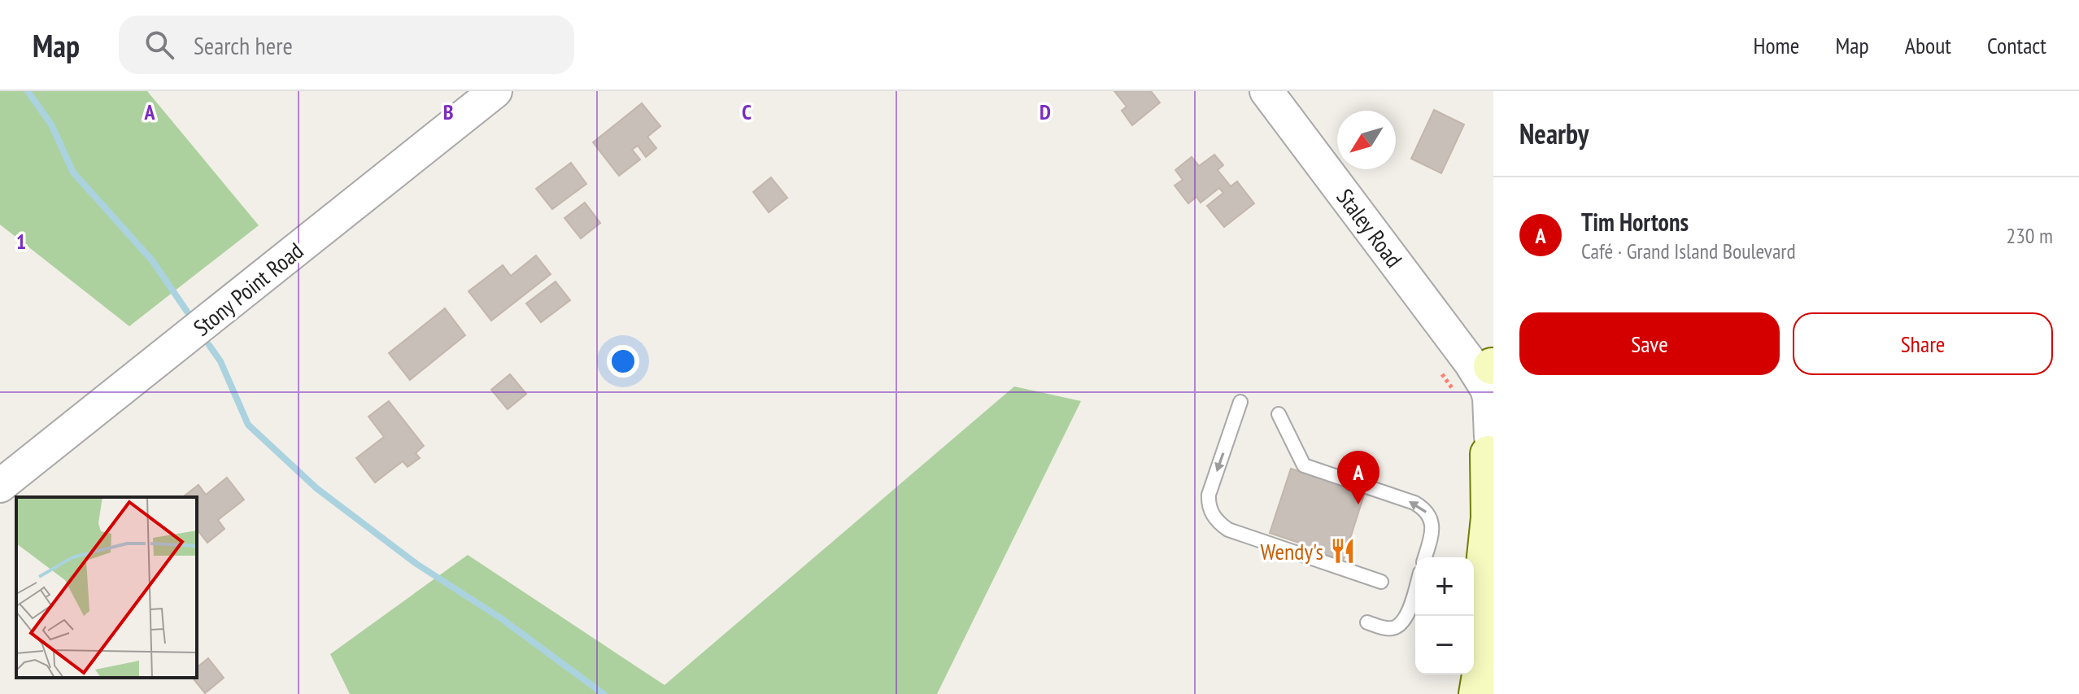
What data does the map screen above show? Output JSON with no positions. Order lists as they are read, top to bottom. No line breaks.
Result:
{"streets":{"street":["Staley Road","Stony Point Road"]},"places":{"restaurant":["Wendy's"]},"north":"bottom left","page":{"header":"Map","search":"Search here","nav":["Home","Map","About","Contact"],"heading":"Nearby","list":[{"mark":"A","name":"Tim Hortons","note":"Café · Grand Island Boulevard","value":"230 m"}],"buttons":["Save","Share"],"pins":"A","map_buttons":["+","−"]},"grid":{"columns":["A","B","C","D"],"rows":["1"]}}
